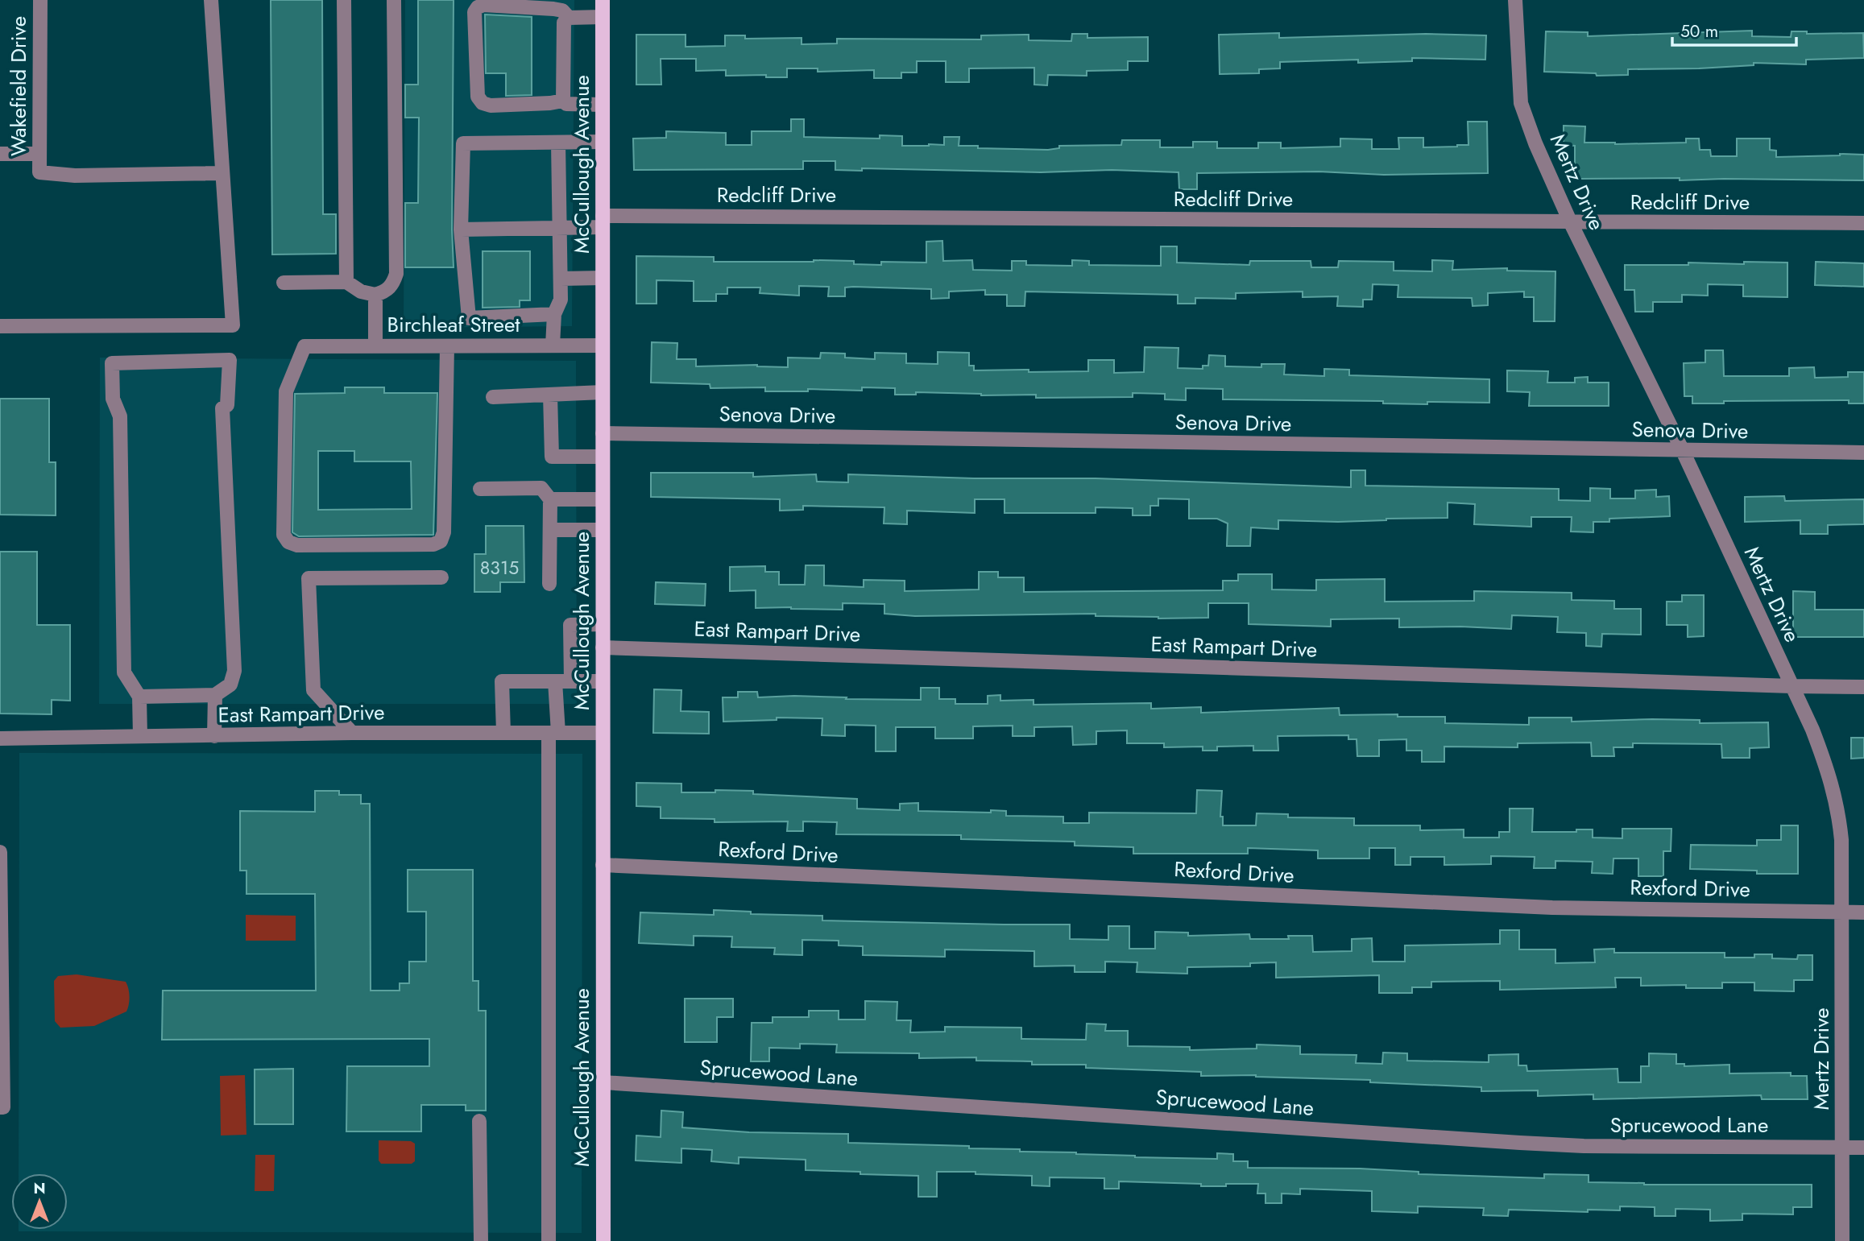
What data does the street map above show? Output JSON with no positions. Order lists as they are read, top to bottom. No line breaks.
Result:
{"streets":{"main road":["McCullough Avenue"],"street":["Wakefield Drive","Mertz Drive","Redcliff Drive","Birchleaf Street","Senova Drive","East Rampart Drive","Rexford Drive","Sprucewood Lane"]},"crossings":[["McCullough Avenue","Redcliff Drive"],["McCullough Avenue","Birchleaf Street"],["McCullough Avenue","Senova Drive"],["McCullough Avenue","East Rampart Drive"],["McCullough Avenue","Rexford Drive"],["McCullough Avenue","Sprucewood Lane"],["Mertz Drive","Redcliff Drive"],["Mertz Drive","Senova Drive"],["Mertz Drive","East Rampart Drive"],["Mertz Drive","Rexford Drive"],["Mertz Drive","Sprucewood Lane"]],"house_numbers":["8315"],"scale_bar":"50 m","north":"top"}
